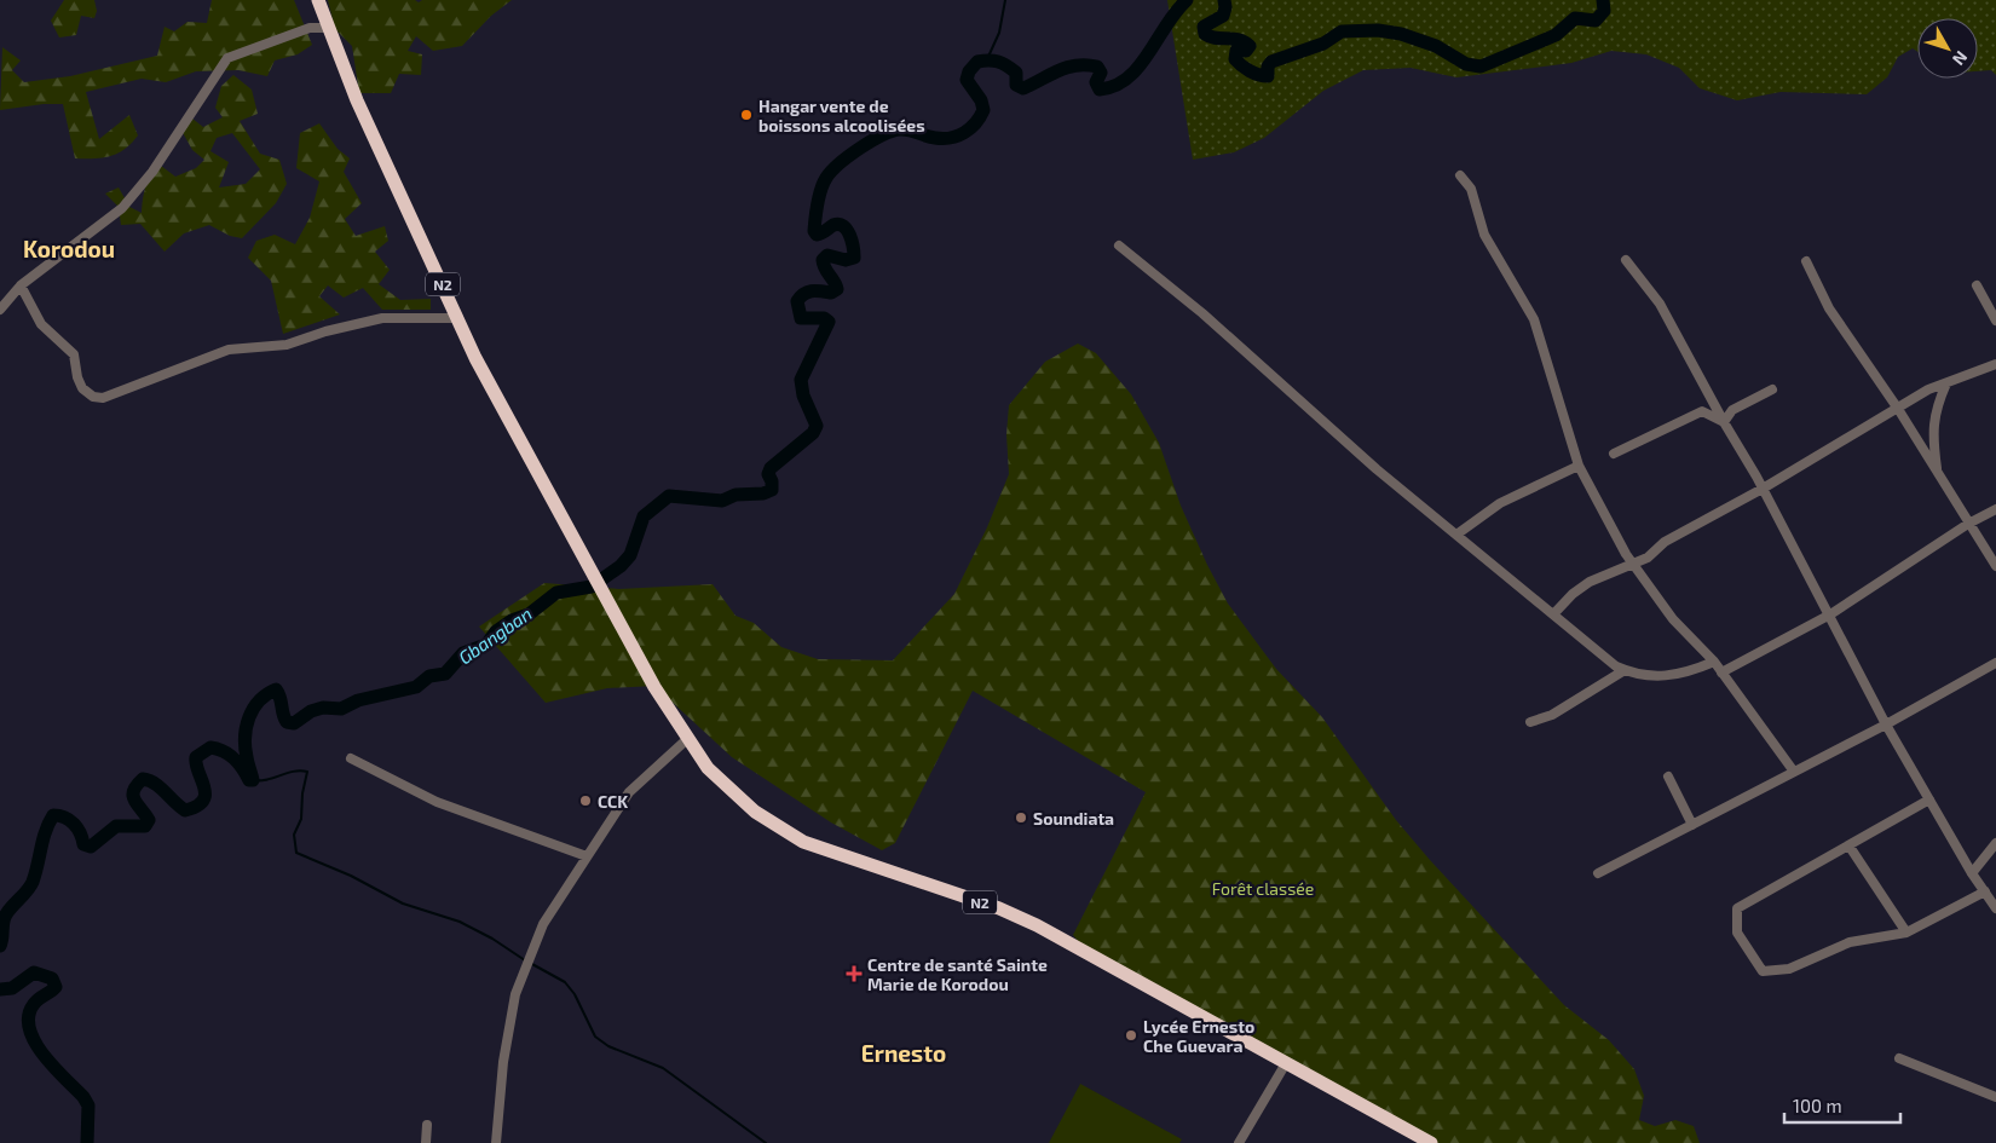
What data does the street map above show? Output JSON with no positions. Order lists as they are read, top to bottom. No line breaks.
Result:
{"streets":{"highway":["N2"]},"districts":["Korodou","Ernesto"],"water":["Gbangban"],"parks":["Forêt classée"],"places":{"other":["Hangar vente de boissons alcoolisées","CCK","Soundiata","Lycée Ernesto Che Guevara"],"health":["Centre de santé Sainte Marie de Korodou"]},"scale_bar":"100 m","north":"bottom right"}
